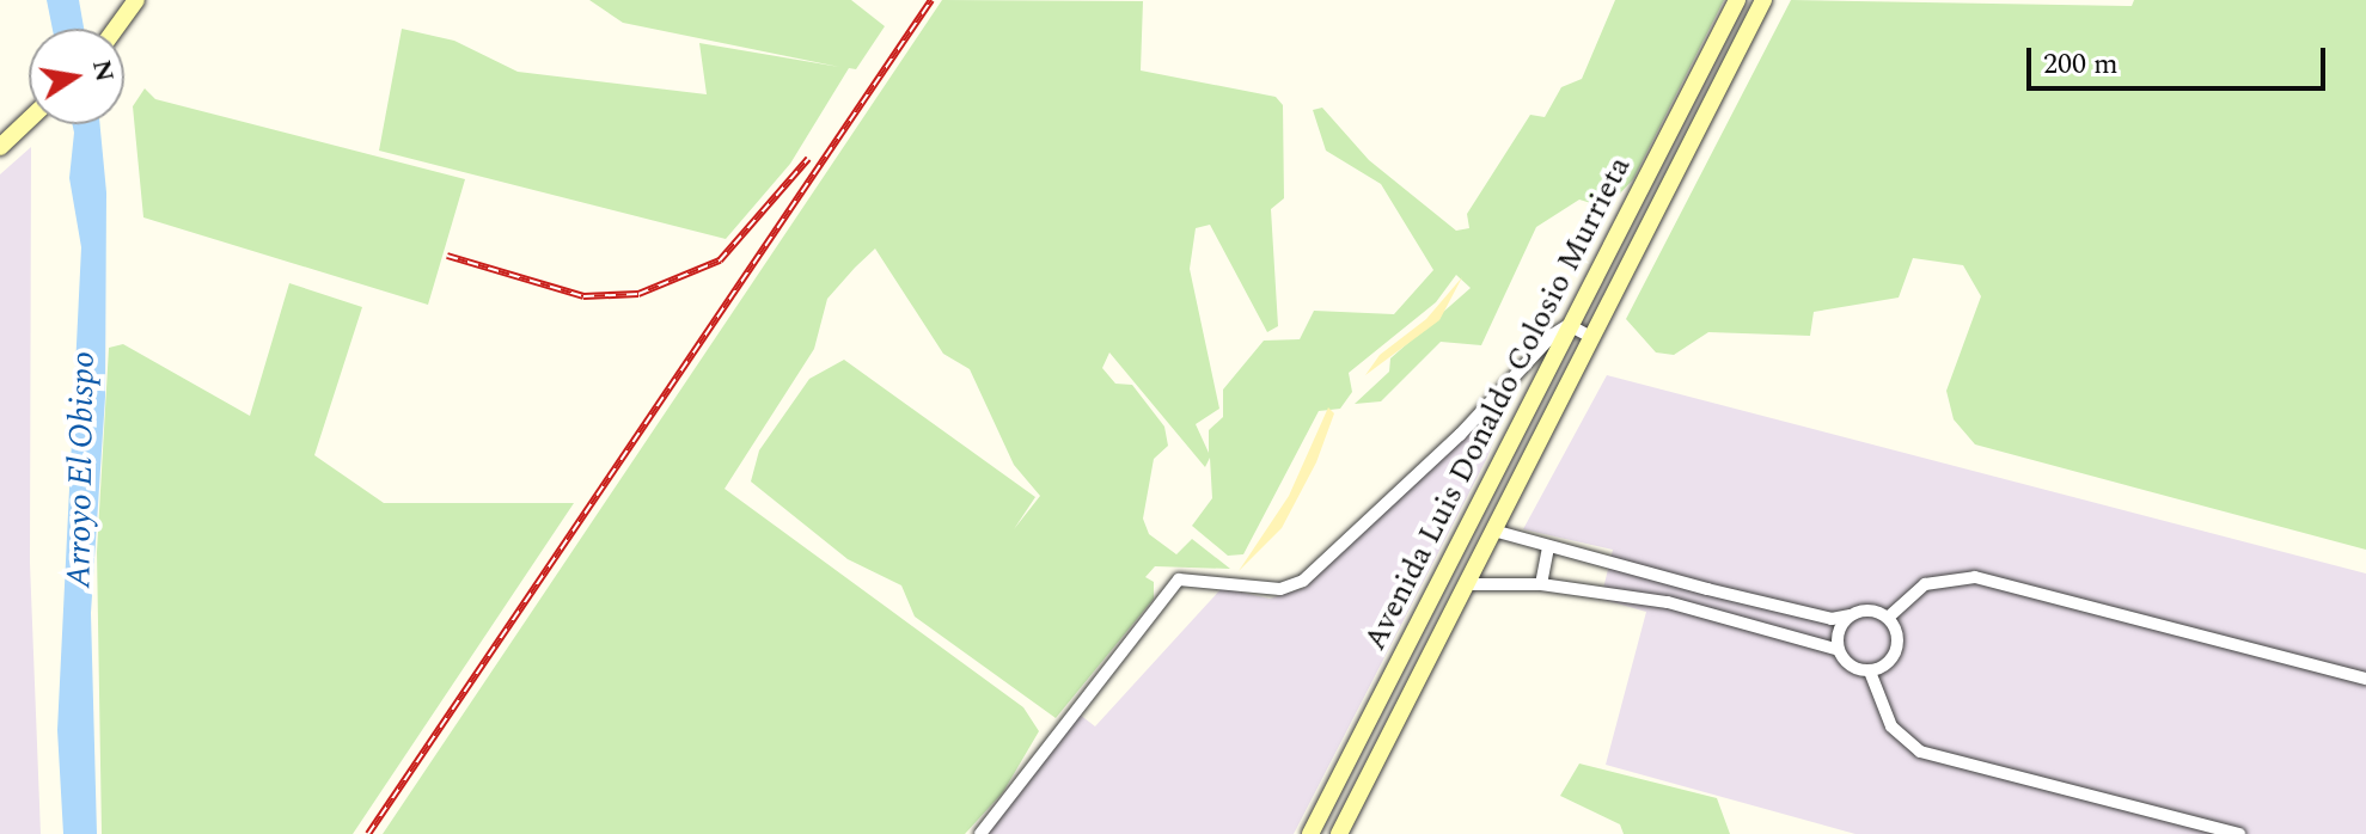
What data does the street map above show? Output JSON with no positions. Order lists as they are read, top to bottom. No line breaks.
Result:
{"streets":{"main road":["Avenida Luis Donaldo Colosio Murrieta"]},"water":["Arroyo El Obispo"],"scale_bar":"200 m","north":"right"}
